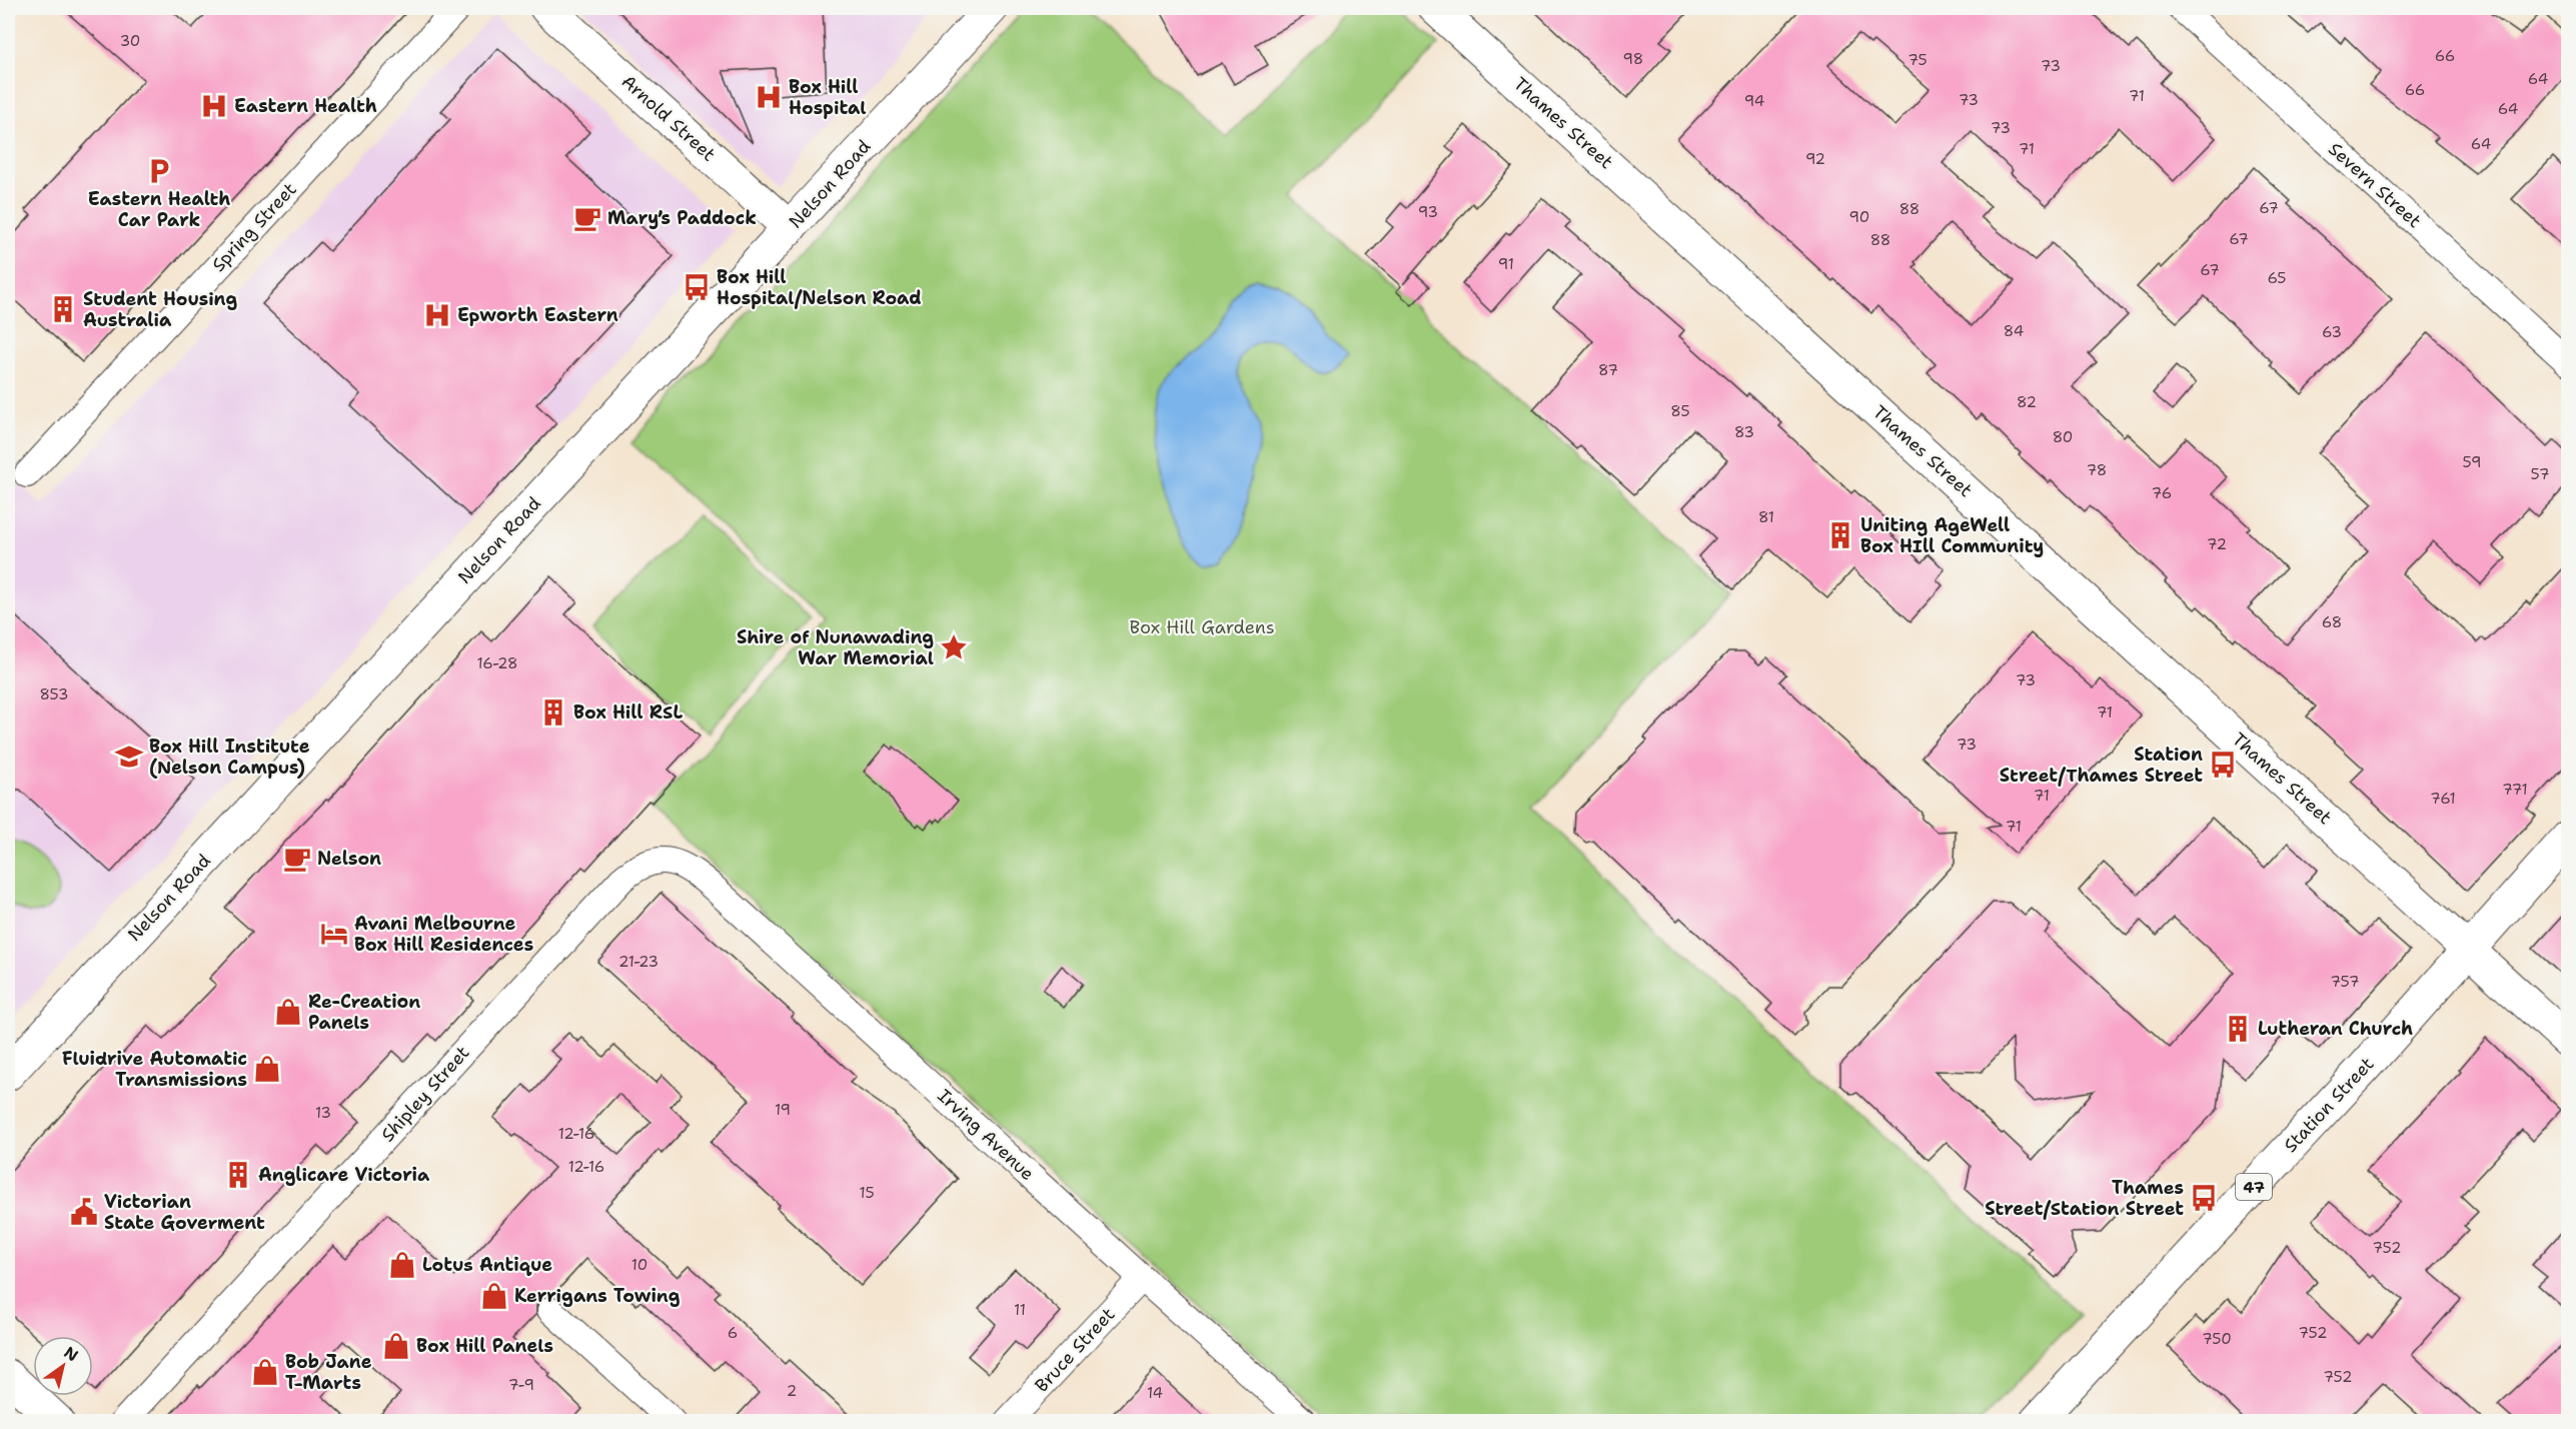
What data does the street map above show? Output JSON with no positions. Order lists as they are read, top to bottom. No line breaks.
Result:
{"streets":{"main road":["Arnold Street","Thames Street","Nelson Road","Station Street","47"],"street":["Severn Street","Spring Street","Shipley Street","Irving Avenue","Bruce Street"]},"crossings":[["Arnold Street","Nelson Road"],["Thames Street","Station Street"],["Shipley Street","Irving Avenue"],["Irving Avenue","Bruce Street"]],"parks":["Box Hill Gardens"],"places":{"hospital":["Box Hill Hospital","Eastern Health","Epworth Eastern"],"parking":["Eastern Health Car Park"],"cafe":["Mary’s Paddock","Nelson"],"bus stop":["Box Hill Hospital/Nelson Road","Station Street/Thames Street","Thames Street/Station Street"],"building":["Student Housing Australia","Uniting AgeWell Box HIll Community","Box Hill RSL","Lutheran Church","Anglicare Victoria"],"place":["Shire of Nunawading War Memorial"],"school or university":["Box Hill Institute (Nelson Campus)"],"hotel":["Avani Melbourne Box Hill Residences"],"shop":["Re-Creation Panels","Fluidrive Automatic Transmissions","Lotus Antique","Kerrigans Towing","Box Hill Panels","Bob Jane T-Marts"],"public building":["Victorian State Goverment"]},"house_numbers":["30","66","98","75","73","64","66","71","73","94","64","73","64","71","92","67","88","93","90","67","88","91","67","65","84","63","87","82","85","83","80","59","78","57","76","81","72","68","16-28","73","853","71","73","771","71","761","71","21-23","757","19","13","12-16","12-16","15","752","10","11","6","752","750","752","7-9","2","14"],"north":"top right"}
